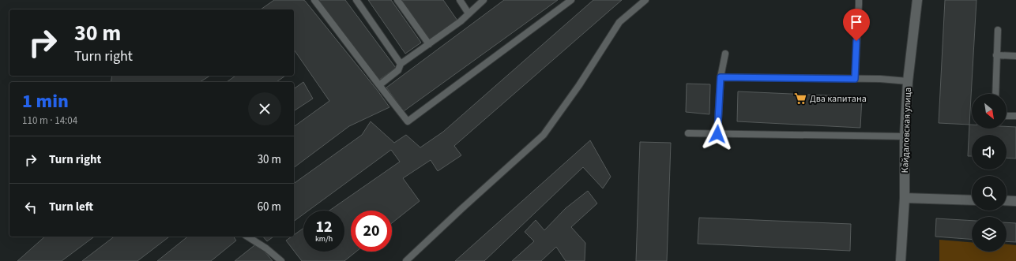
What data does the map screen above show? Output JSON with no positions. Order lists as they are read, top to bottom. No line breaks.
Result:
{"streets":{"street":["Кайдаловская улица"]},"places":{"supermarket":["Два капитана"]},"north":"bottom right","page":{"turn":["30 m","Turn right"],"heading":["1 min","110 m · 14:04"],"list":[{"name":"Turn right","value":"30 m"},{"name":"Turn left","value":"60 m"}],"speed":"12 km/h","limit":"20"}}
